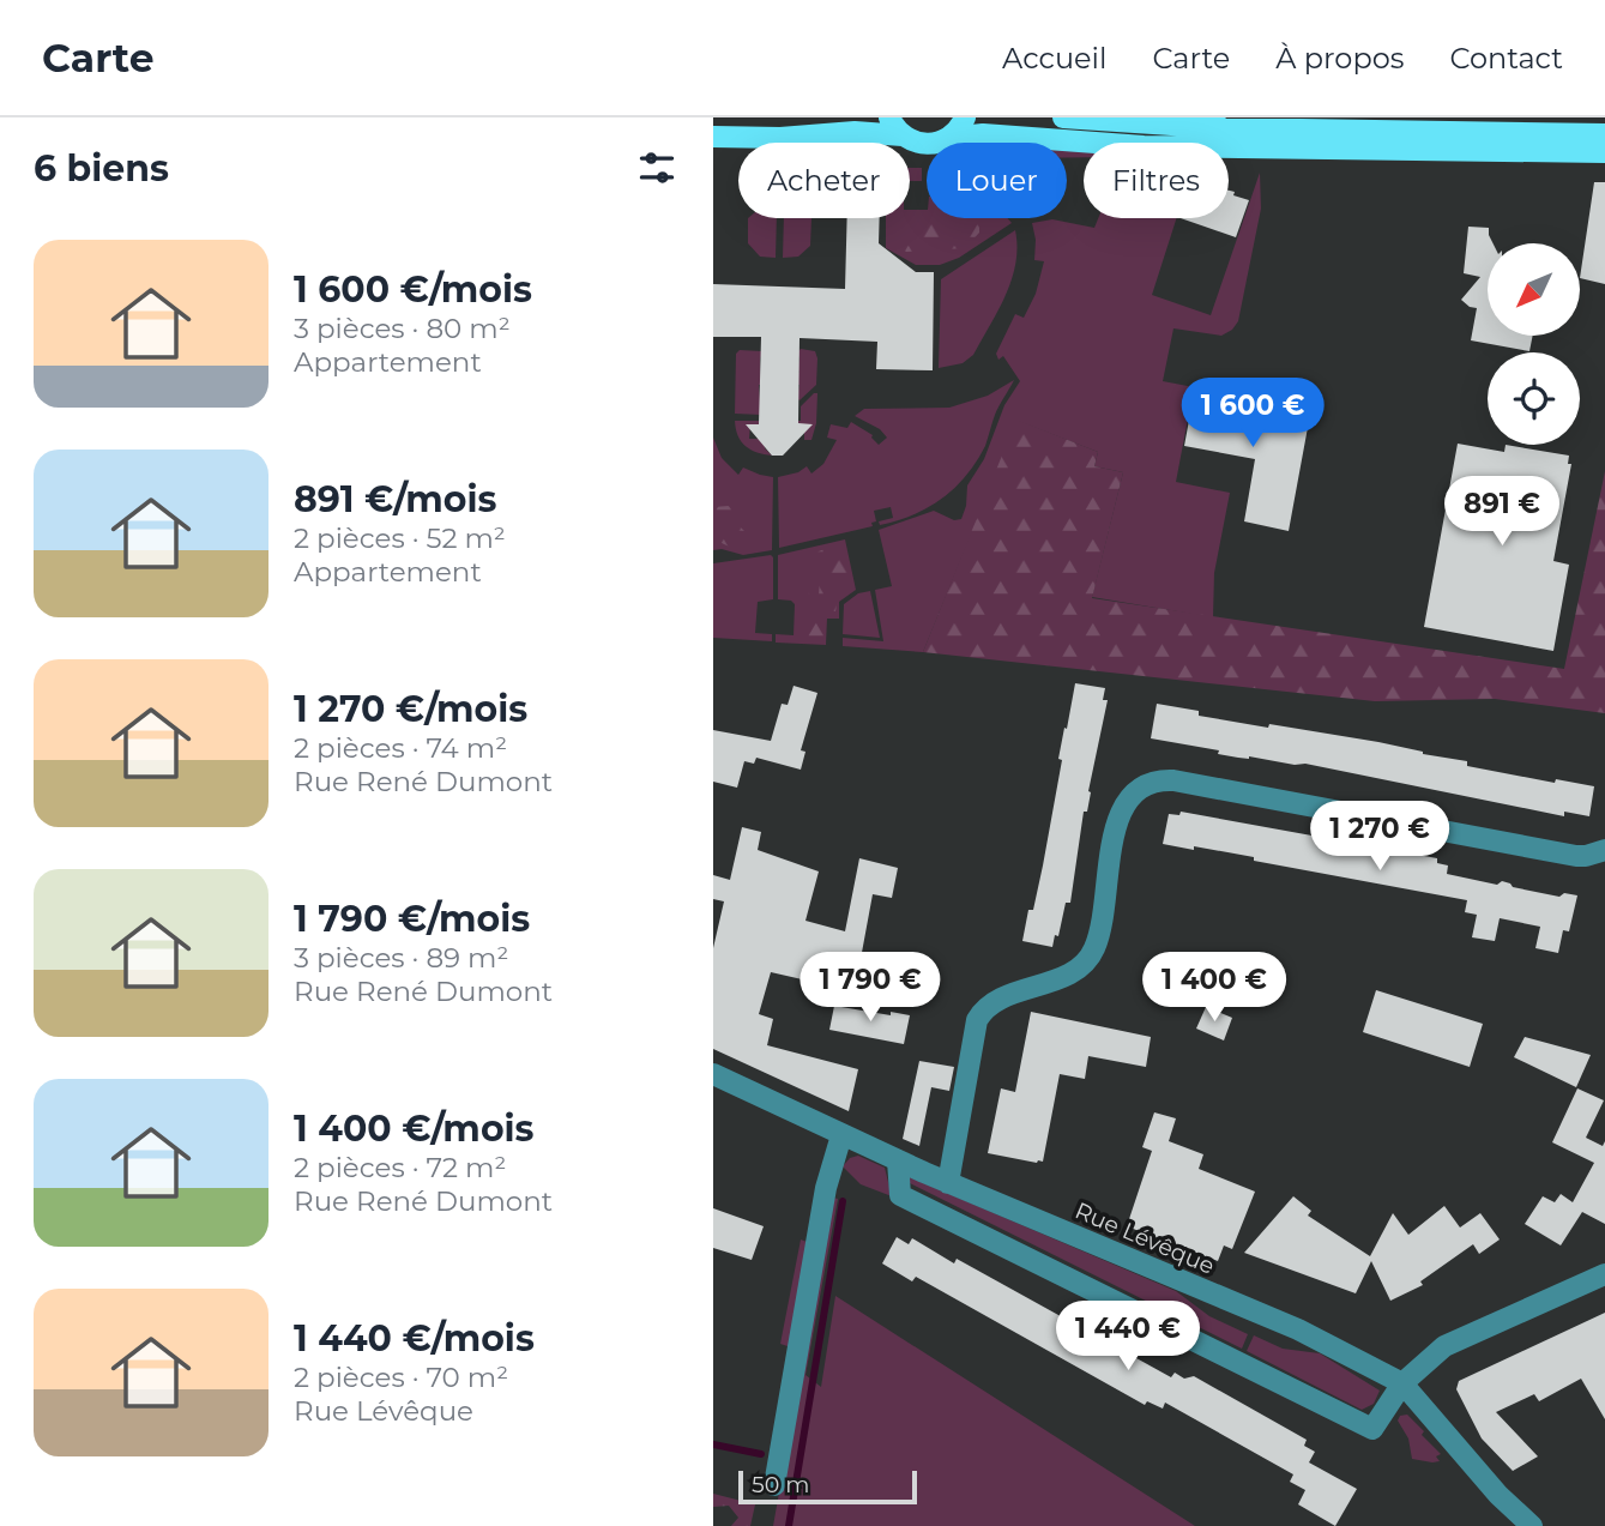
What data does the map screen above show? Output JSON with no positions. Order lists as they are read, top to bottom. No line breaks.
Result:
{"streets":{"street":["Rue Lévêque"]},"scale_bar":"50 m","north":"bottom left","page":{"header":"Carte","nav":["Accueil","Carte","À propos","Contact"],"heading":"6 biens","chip":["Acheter","Louer","Filtres"],"list":[{"name":"1 600 €/mois","note":"3 pièces · 80 m² · Appartement"},{"name":"891 €/mois","note":"2 pièces · 52 m² · Appartement"},{"name":"1 270 €/mois","note":"2 pièces · 74 m² · Rue René Dumont"},{"name":"1 790 €/mois","note":"3 pièces · 89 m² · Rue René Dumont"},{"name":"1 400 €/mois","note":"2 pièces · 72 m² · Rue René Dumont"},{"name":"1 440 €/mois","note":"2 pièces · 70 m² · Rue Lévêque"}],"price":["1 600 €","891 €","1 270 €","1 790 €","1 400 €","1 440 €"],"scale":"50 m"}}
